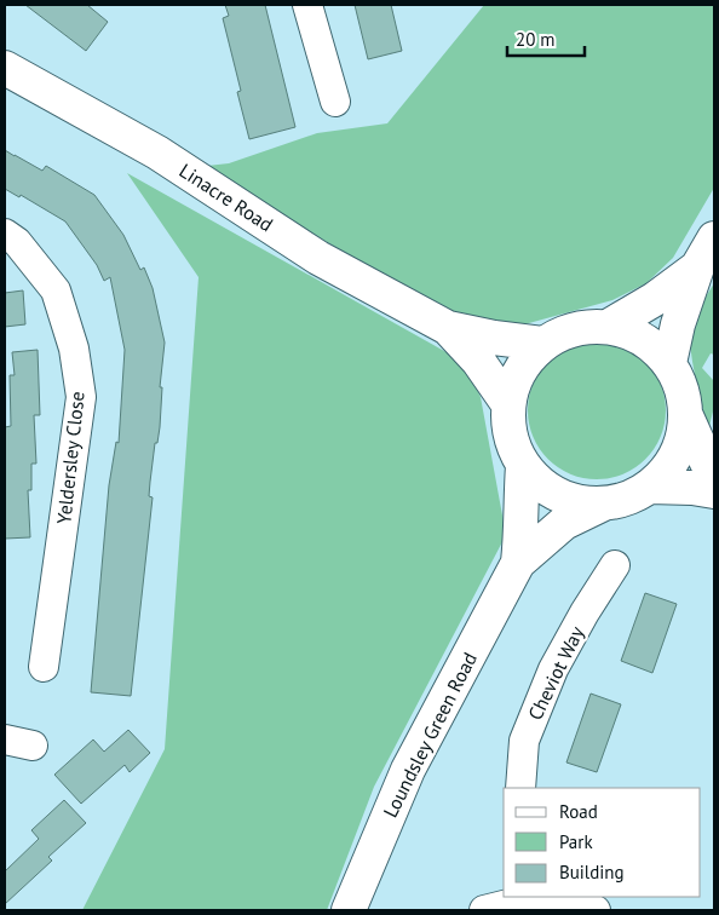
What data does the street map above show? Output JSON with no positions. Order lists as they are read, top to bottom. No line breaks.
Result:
{"streets":{"main road":["Linacre Road","Loundsley Green Road"],"street":["Yeldersley Close","Cheviot Way"]},"crossings":[["Linacre Road","Loundsley Green Road"]],"legend":["Road","Park","Building"],"scale_bar":"20 m"}
